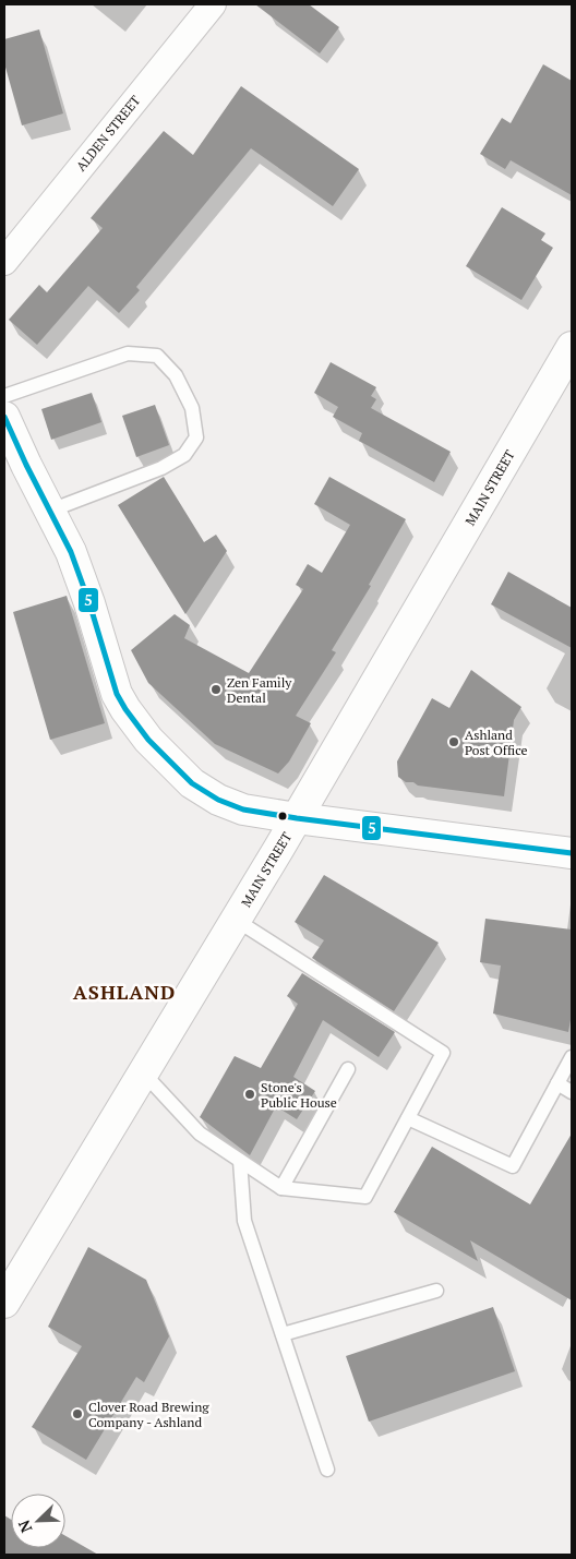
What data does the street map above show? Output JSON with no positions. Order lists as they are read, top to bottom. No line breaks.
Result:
{"streets":{"main road":["MAIN STREET"],"street":["ALDEN STREET"]},"districts":["ASHLAND"],"places":["Zen Family Dental","Ashland Post Office","Stone's Public House","Clover Road Brewing Company - Ashland"],"lines":["transit line 5"],"north":"bottom left"}
